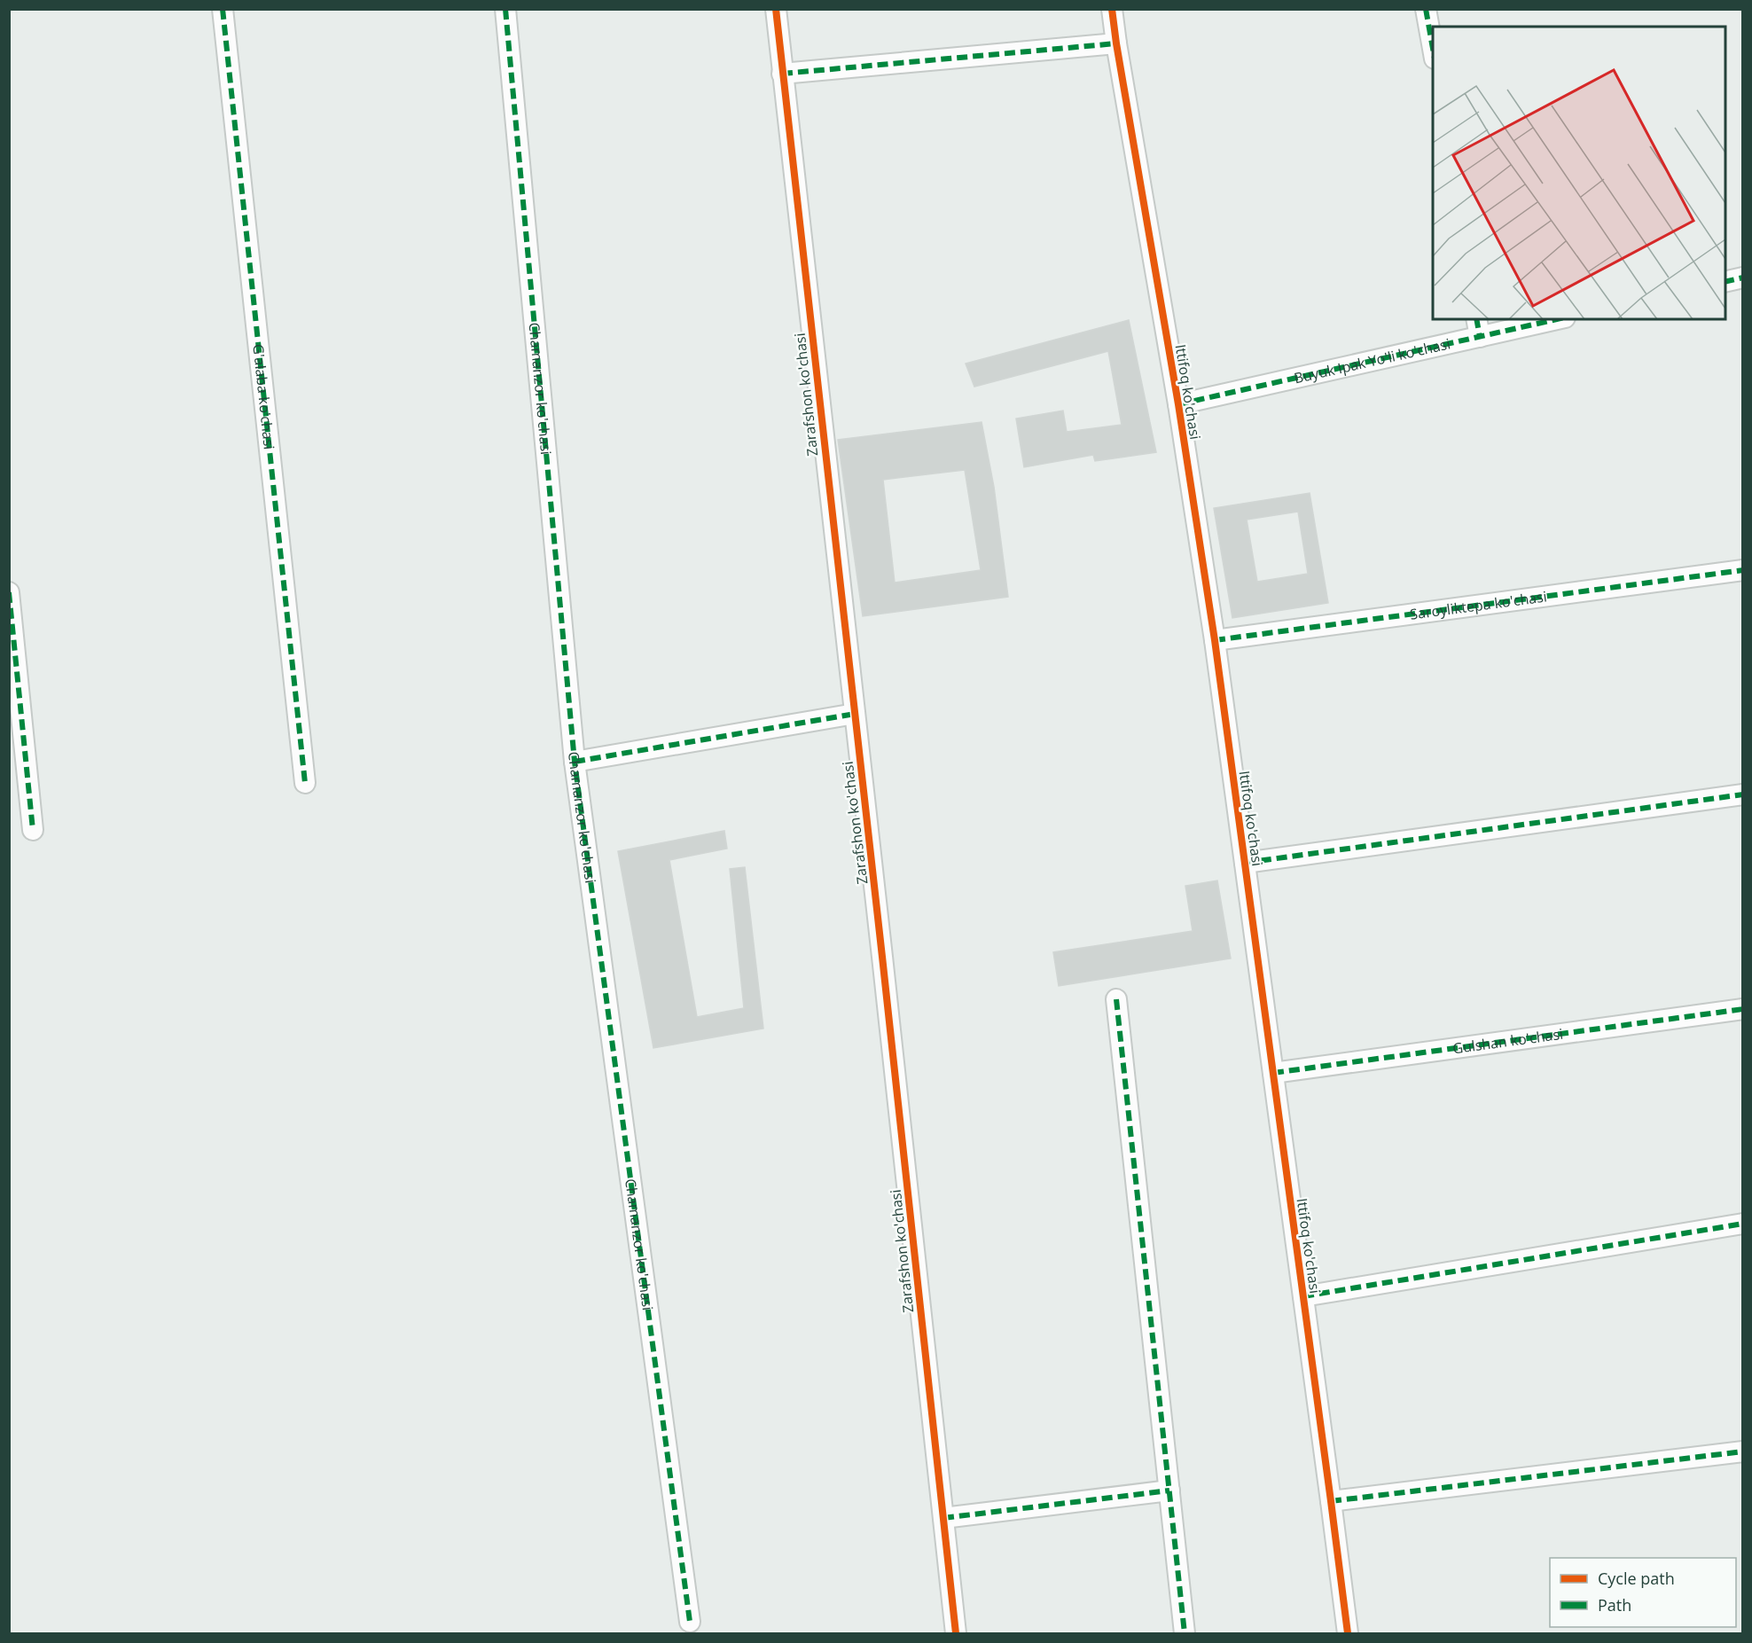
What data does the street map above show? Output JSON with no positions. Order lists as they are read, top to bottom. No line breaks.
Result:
{"streets":{"street":["Buyuk Ipak Yo'li ko'chasi","Chamanzor ko'chasi","Ittifoq ko'chasi","Zarafshon ko'chasi","G'alaba ko'chasi","Saroyliktepa ko'chasi","Gulshan ko'chasi"]},"crossings":[["Buyuk Ipak Yo'li ko'chasi","Ittifoq ko'chasi"],["Ittifoq ko'chasi","Saroyliktepa ko'chasi"],["Ittifoq ko'chasi","Gulshan ko'chasi"]],"legend":["Cycle path","Path"]}
